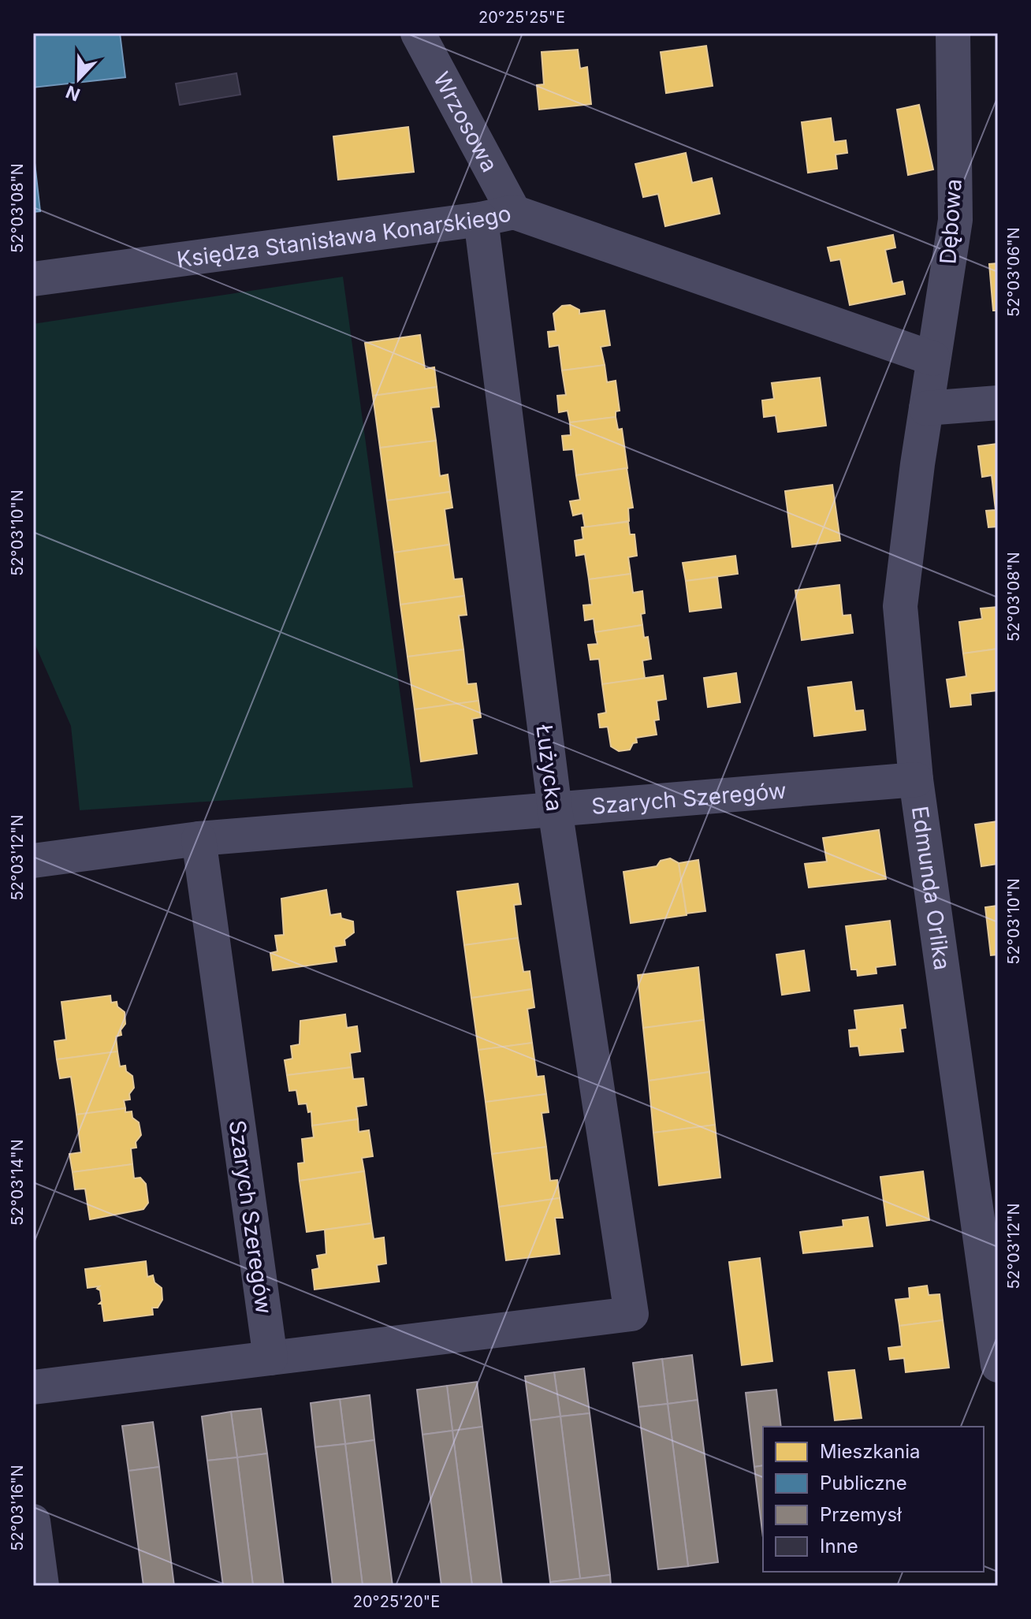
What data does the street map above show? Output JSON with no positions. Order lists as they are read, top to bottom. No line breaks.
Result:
{"streets":{"street":["Wrzosowa","Dębowa","Księdza Stanisława Konarskiego","Łużycka","Szarych Szeregów","Edmunda Orlika"]},"crossings":[["Wrzosowa","Księdza Stanisława Konarskiego"],["Wrzosowa","Łużycka"],["Dębowa","Księdza Stanisława Konarskiego"],["Dębowa","Edmunda Orlika"],["Księdza Stanisława Konarskiego","Łużycka"],["Łużycka","Szarych Szeregów"],["Szarych Szeregów","Edmunda Orlika"]],"legend":["Mieszkania","Publiczne","Przemysł","Inne"],"north":"bottom","coordinates":["20°25'25\"E","52°03'08\"N","52°03'06\"N","52°03'10\"N","52°03'12\"N","52°03'14\"N","52°03'16\"N","20°25'20\"E"]}
